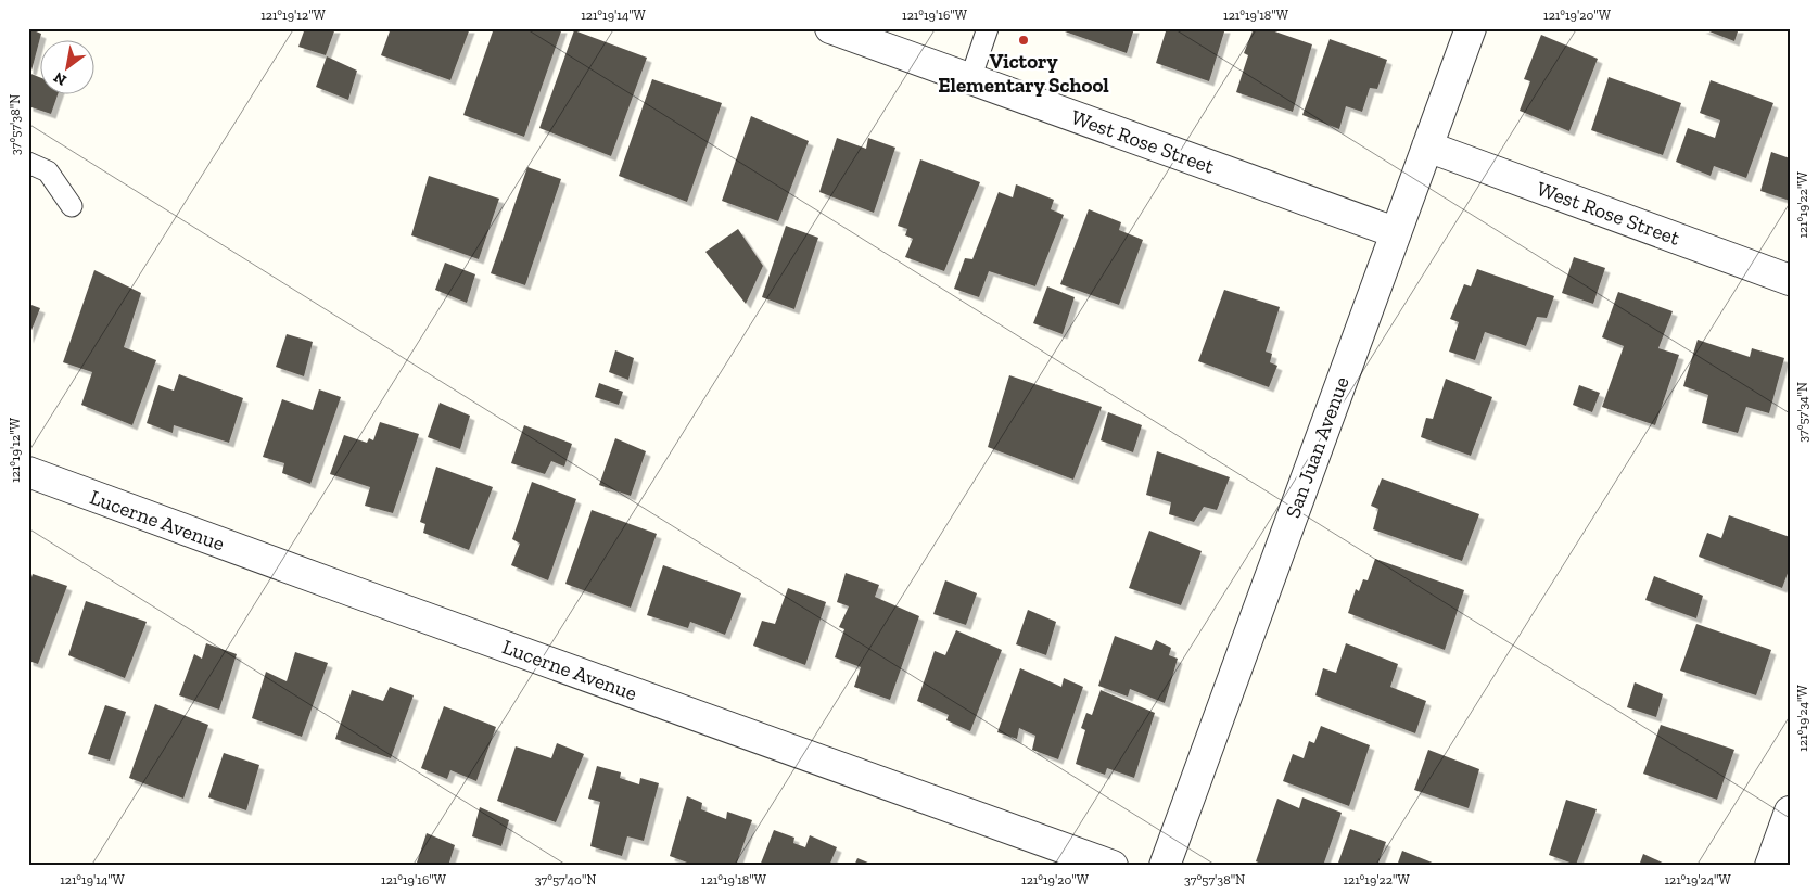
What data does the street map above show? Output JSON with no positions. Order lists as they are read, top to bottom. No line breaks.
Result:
{"streets":{"street":["West Rose Street","San Juan Avenue","Lucerne Avenue"]},"crossings":[["West Rose Street","San Juan Avenue"]],"places":["Victory Elementary School"],"north":"bottom left","coordinates":["121°19'12\"W","121°19'14\"W","121°19'16\"W","121°19'18\"W","121°19'20\"W","37°57'38\"N","121°19'22\"W","37°57'34\"N","121°19'24\"W","37°57'40\"N"]}
